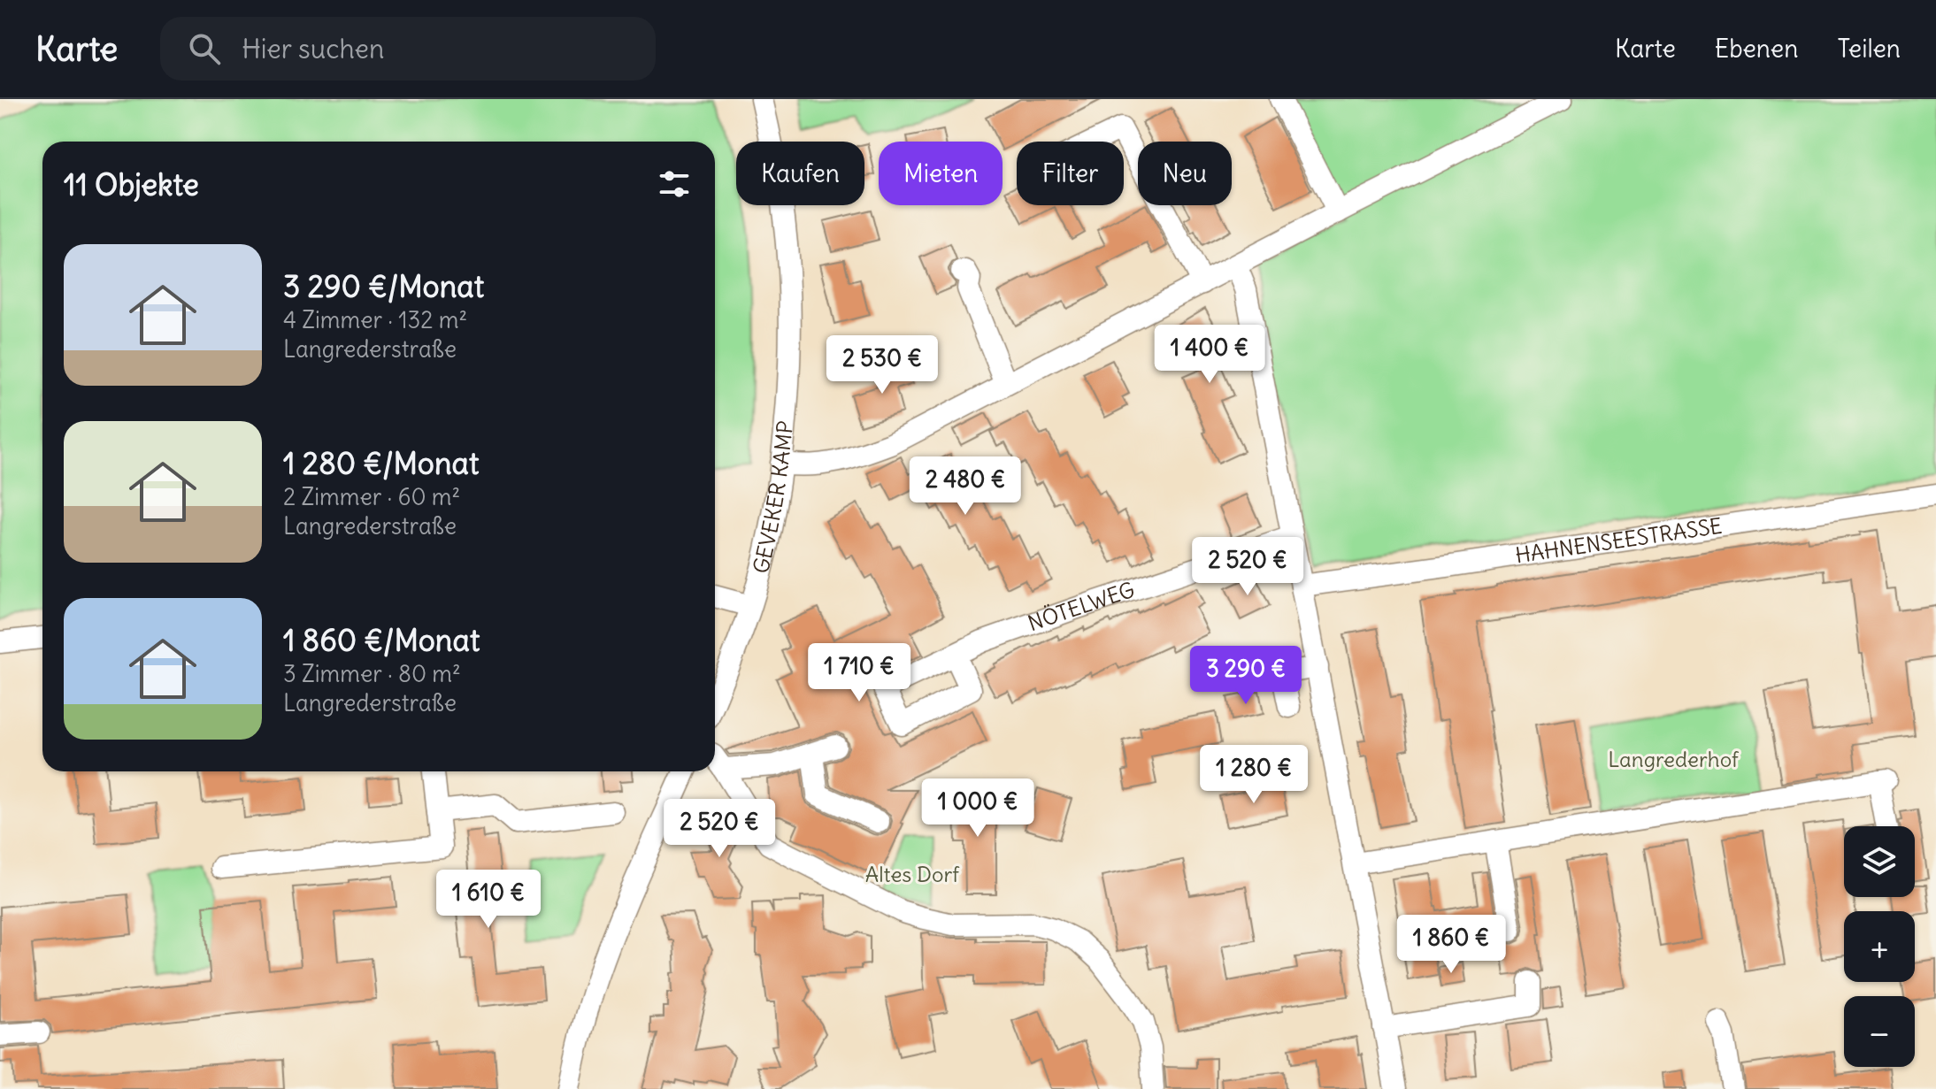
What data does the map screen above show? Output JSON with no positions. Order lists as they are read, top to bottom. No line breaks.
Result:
{"streets":{"street":["GEVEKER KAMP","HAHNENSEESTRASSE","NÖTELWEG"]},"parks":["Langrederhof","Altes Dorf"],"page":{"header":"Karte","search":"Hier suchen","nav":["Karte","Ebenen","Teilen"],"chip":["Kaufen","Mieten","Filter","Neu"],"heading":"11 Objekte","list":[{"name":"3 290 €/Monat","note":"4 Zimmer · 132 m² · Langrederstraße"},{"name":"1 280 €/Monat","note":"2 Zimmer · 60 m² · Langrederstraße"},{"name":"1 860 €/Monat","note":"3 Zimmer · 80 m² · Langrederstraße"}],"price":["1 400 €","2 530 €","2 480 €","2 520 €","1 710 €","3 290 €","1 280 €","1 000 €","2 520 €","1 610 €","1 860 €"],"map_buttons":["+","−"]}}
